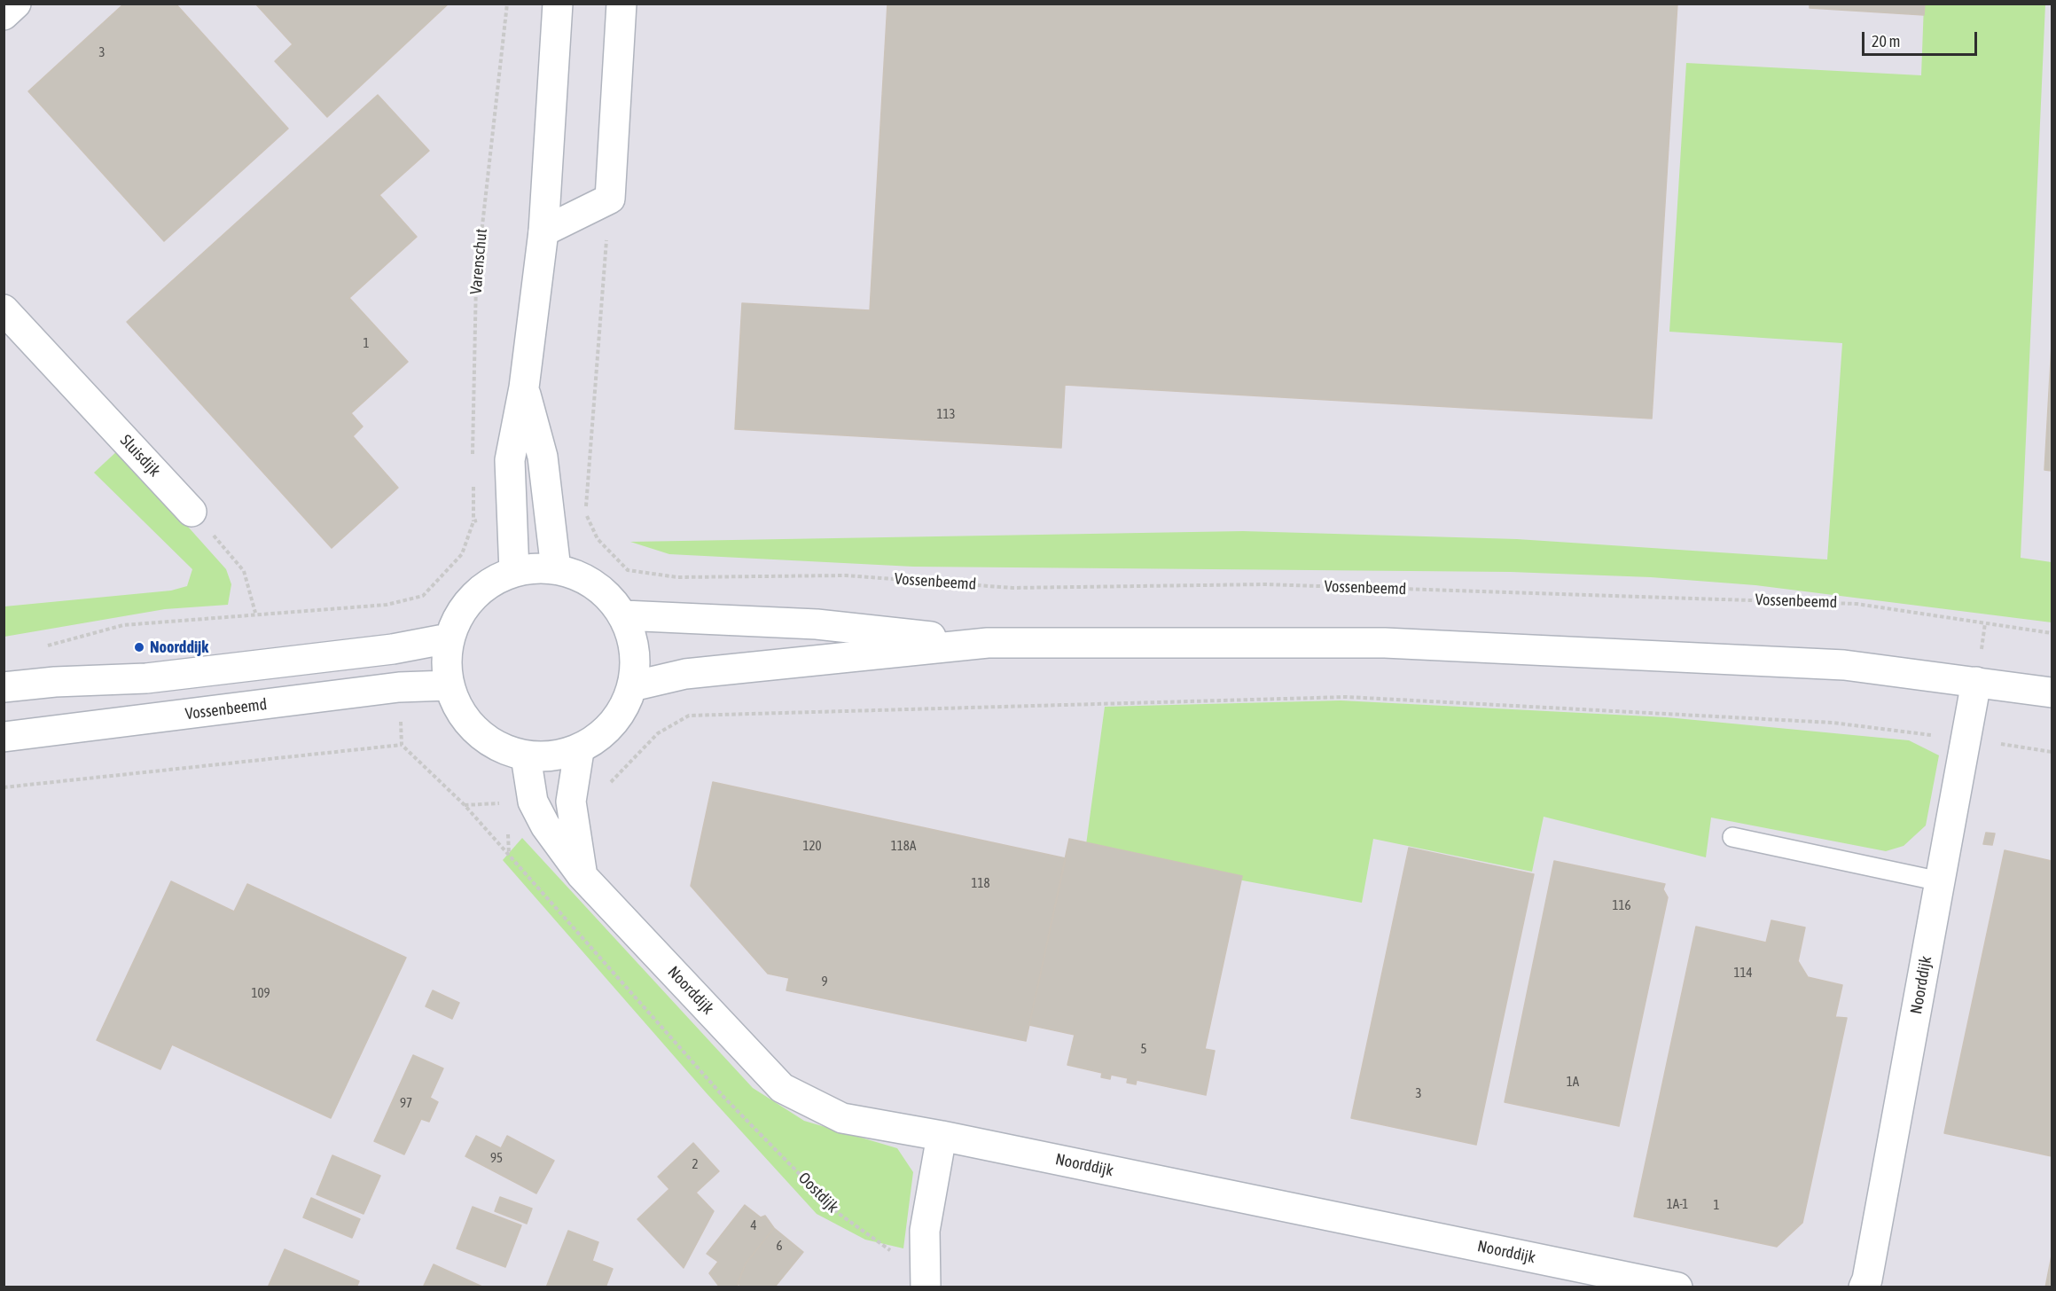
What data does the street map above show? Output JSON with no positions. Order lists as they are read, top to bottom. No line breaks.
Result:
{"streets":{"street":["Sluisdijk","Vossenbeemd","Noorddijk"],"path":["Varenschut","Oostdijk"]},"crossings":[["Vossenbeemd","Noorddijk"]],"places":["Noorddijk"],"house_numbers":["3","1","113","120","118A","118","116","114","9","109","5","1A","3","97","95","2","1A-1","1","4","6"],"scale_bar":"20 m"}
